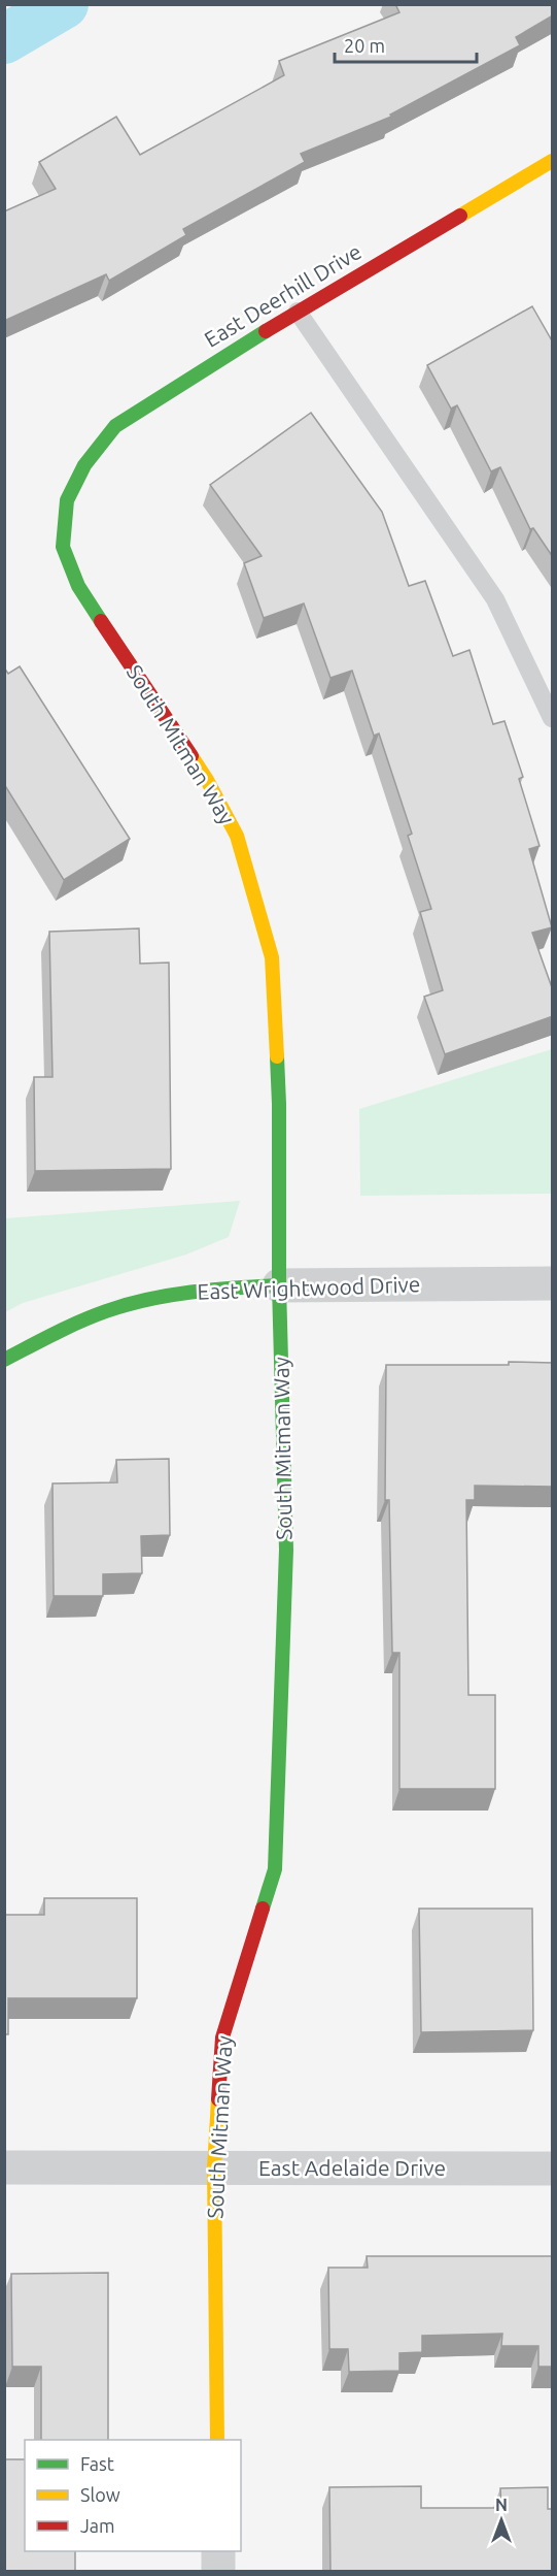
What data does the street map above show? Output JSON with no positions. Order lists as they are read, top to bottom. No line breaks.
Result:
{"streets":{"street":["East Deerhill Drive","South Mitman Way","East Wrightwood Drive","East Adelaide Drive"]},"crossings":[["East Deerhill Drive","South Mitman Way"],["South Mitman Way","East Wrightwood Drive"],["South Mitman Way","East Adelaide Drive"]],"legend":["Fast","Slow","Jam"],"scale_bar":"20 m","north":"top"}
